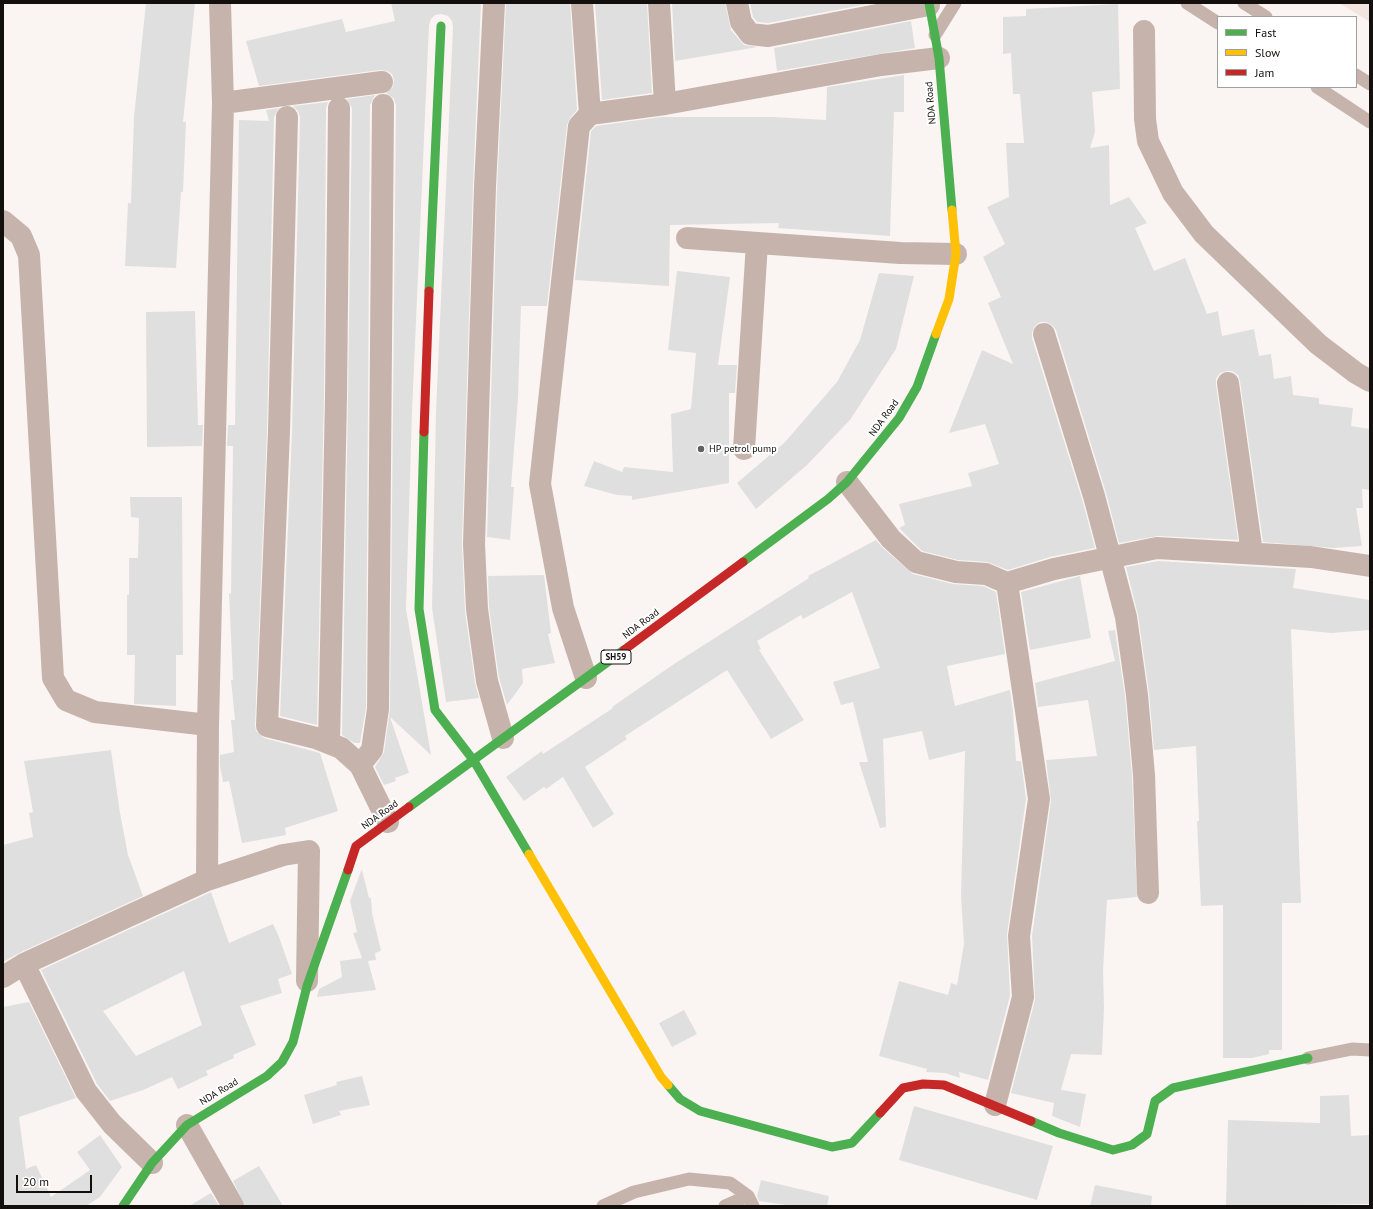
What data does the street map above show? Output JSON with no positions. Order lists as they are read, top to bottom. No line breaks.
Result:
{"streets":{"street":["NDA Road","SH59"]},"places":["HP petrol pump"],"legend":["Fast","Slow","Jam"],"scale_bar":"20 m"}
